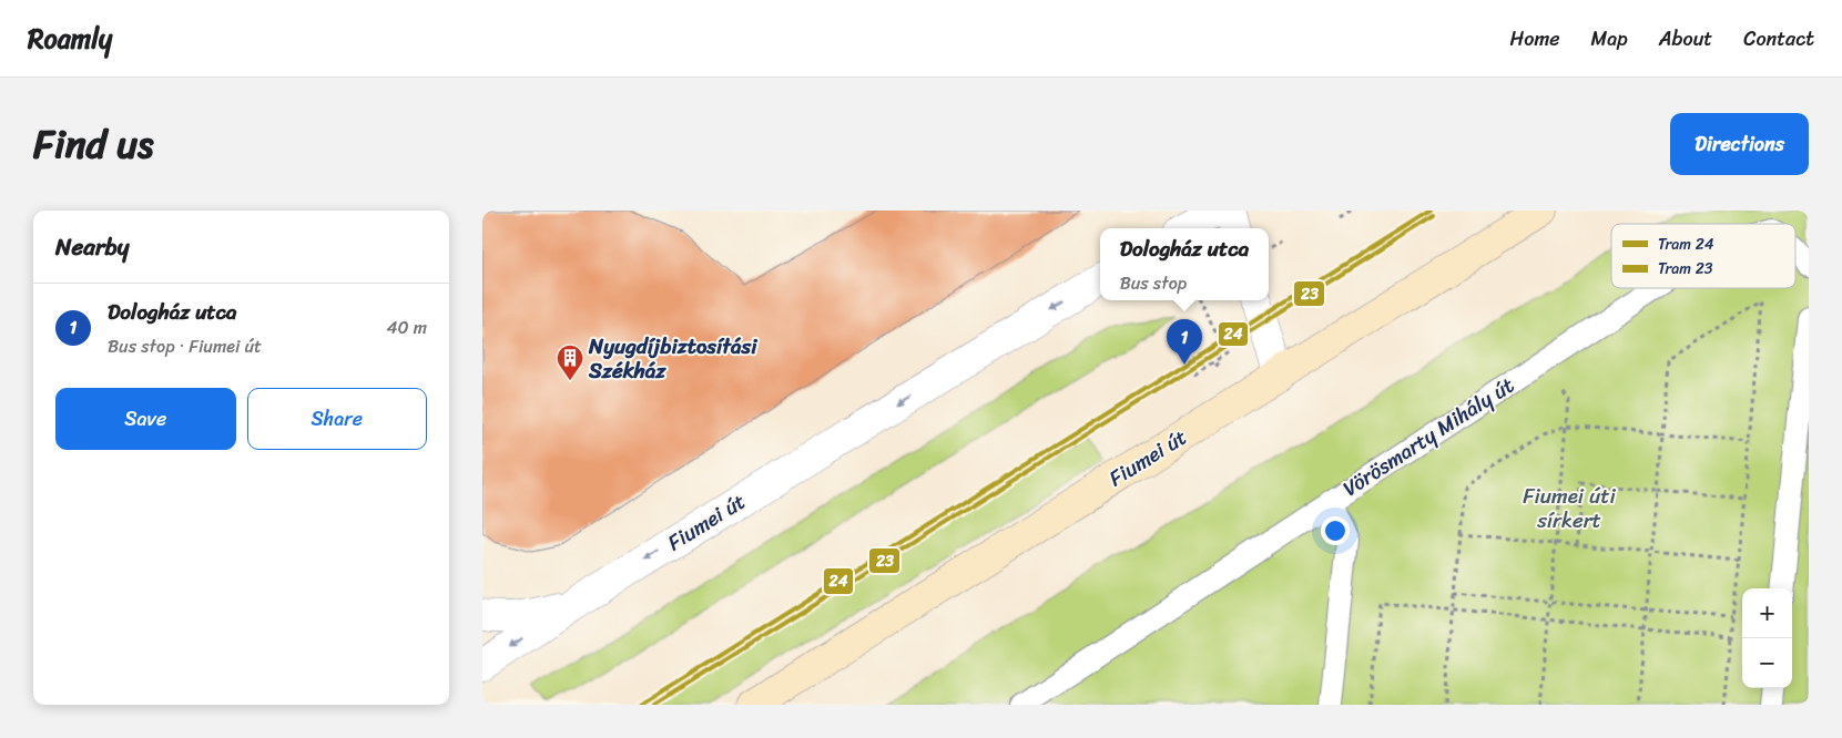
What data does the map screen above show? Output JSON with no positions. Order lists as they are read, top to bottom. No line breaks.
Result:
{"streets":{"main road":["Fiumei út"],"lane":["Vörösmarty Mihály út"]},"parks":["Fiumei úti sírkert"],"places":{"building":["Nyugdíjbiztosítási Székház"]},"lines":["tram line 24","tram line 23"],"legend":["Tram 24","Tram 23"],"page":{"header":"Roamly","nav":["Home","Map","About","Contact"],"title":"Find us","buttons":["Directions",["Save","Share"]],"heading":"Nearby","popup":["Dologház utca","Bus stop"],"list":[{"mark":"1","name":"Dologház utca","note":"Bus stop · Fiumei út","value":"40 m"}],"pins":"1","map_buttons":["+","−"]}}
